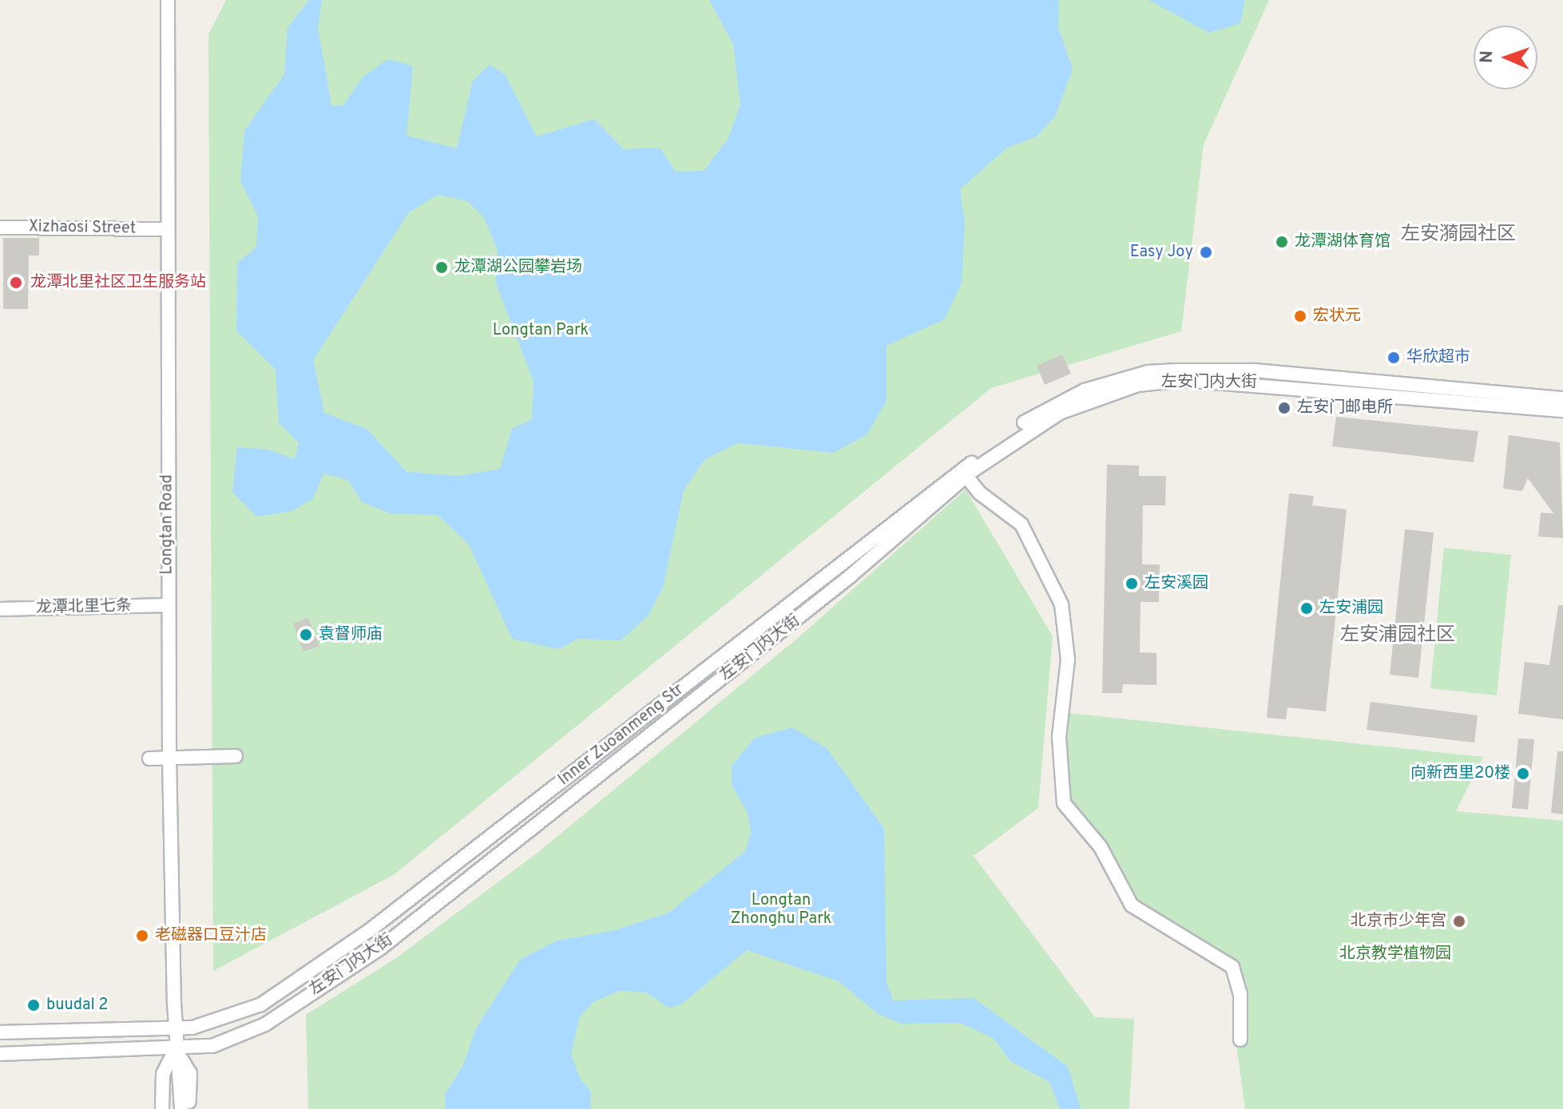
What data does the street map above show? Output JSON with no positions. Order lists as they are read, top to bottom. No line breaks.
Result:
{"streets":{"street":["Xizhaosi Street","左安门内大街","Longtan Road","龙潭北里七条"]},"crossings":[["Xizhaosi Street","Longtan Road"],["左安门内大街","Longtan Road"],["Longtan Road","龙潭北里七条"]],"districts":["左安漪园社区","左安浦园社区"],"parks":["Longtan Park","Longtan Zhonghu Park","北京教学植物园"],"places":["龙潭湖体育馆","Easy Joy","龙潭湖公园攀岩场","龙潭北里社区卫生服务站","宏状元","华欣超市","左安门邮电所","左安溪园","左安浦园","袁督师庙","向新西里20楼","北京市少年宫","老磁器口豆汁店","buudal 2"],"north":"left"}
